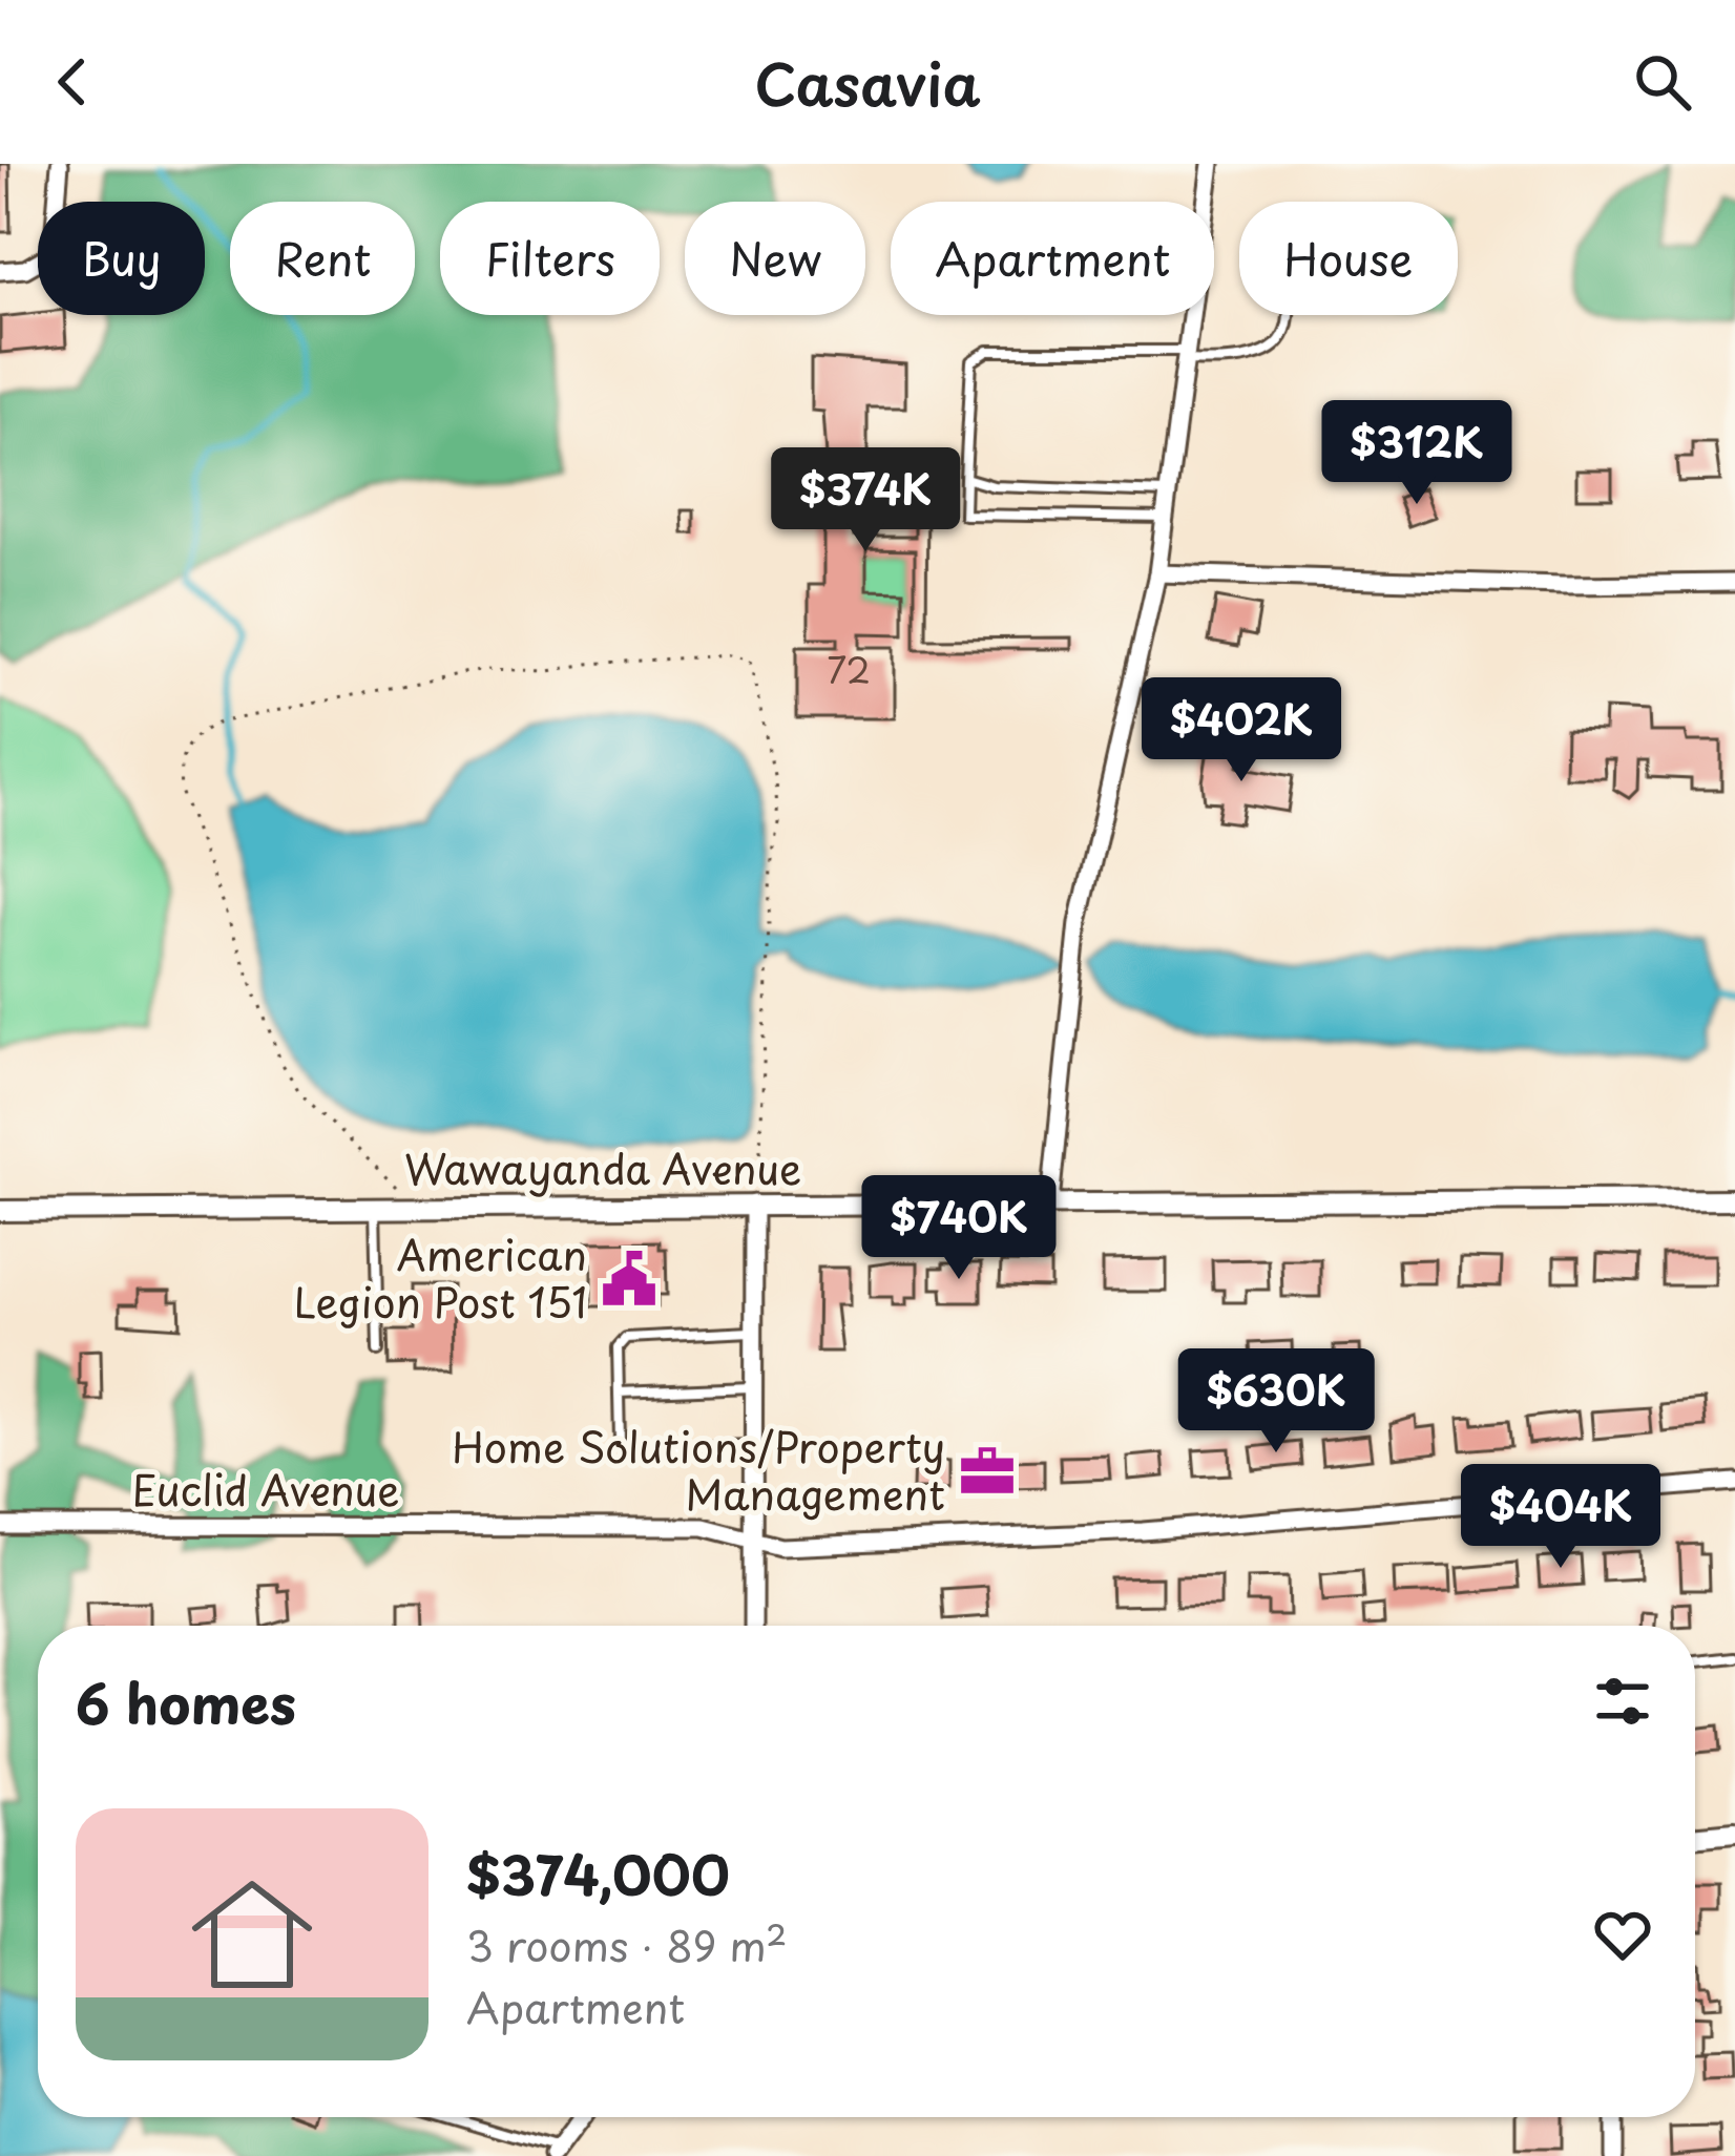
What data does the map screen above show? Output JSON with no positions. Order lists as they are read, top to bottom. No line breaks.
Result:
{"streets":{"street":["Wawayanda Avenue","Euclid Avenue"]},"places":{"public building":["American Legion Post 151"],"office":["Home Solutions/Property Management"]},"house_numbers":["72"],"page":{"header":"Casavia","chip":["Buy","Rent","Filters","New","Apartment","House"],"price":["$312K","$374K","$402K","$740K","$630K","$404K"],"heading":"6 homes","list":[{"name":"$374,000","note":"3 rooms · 89 m² · Apartment"}]}}
